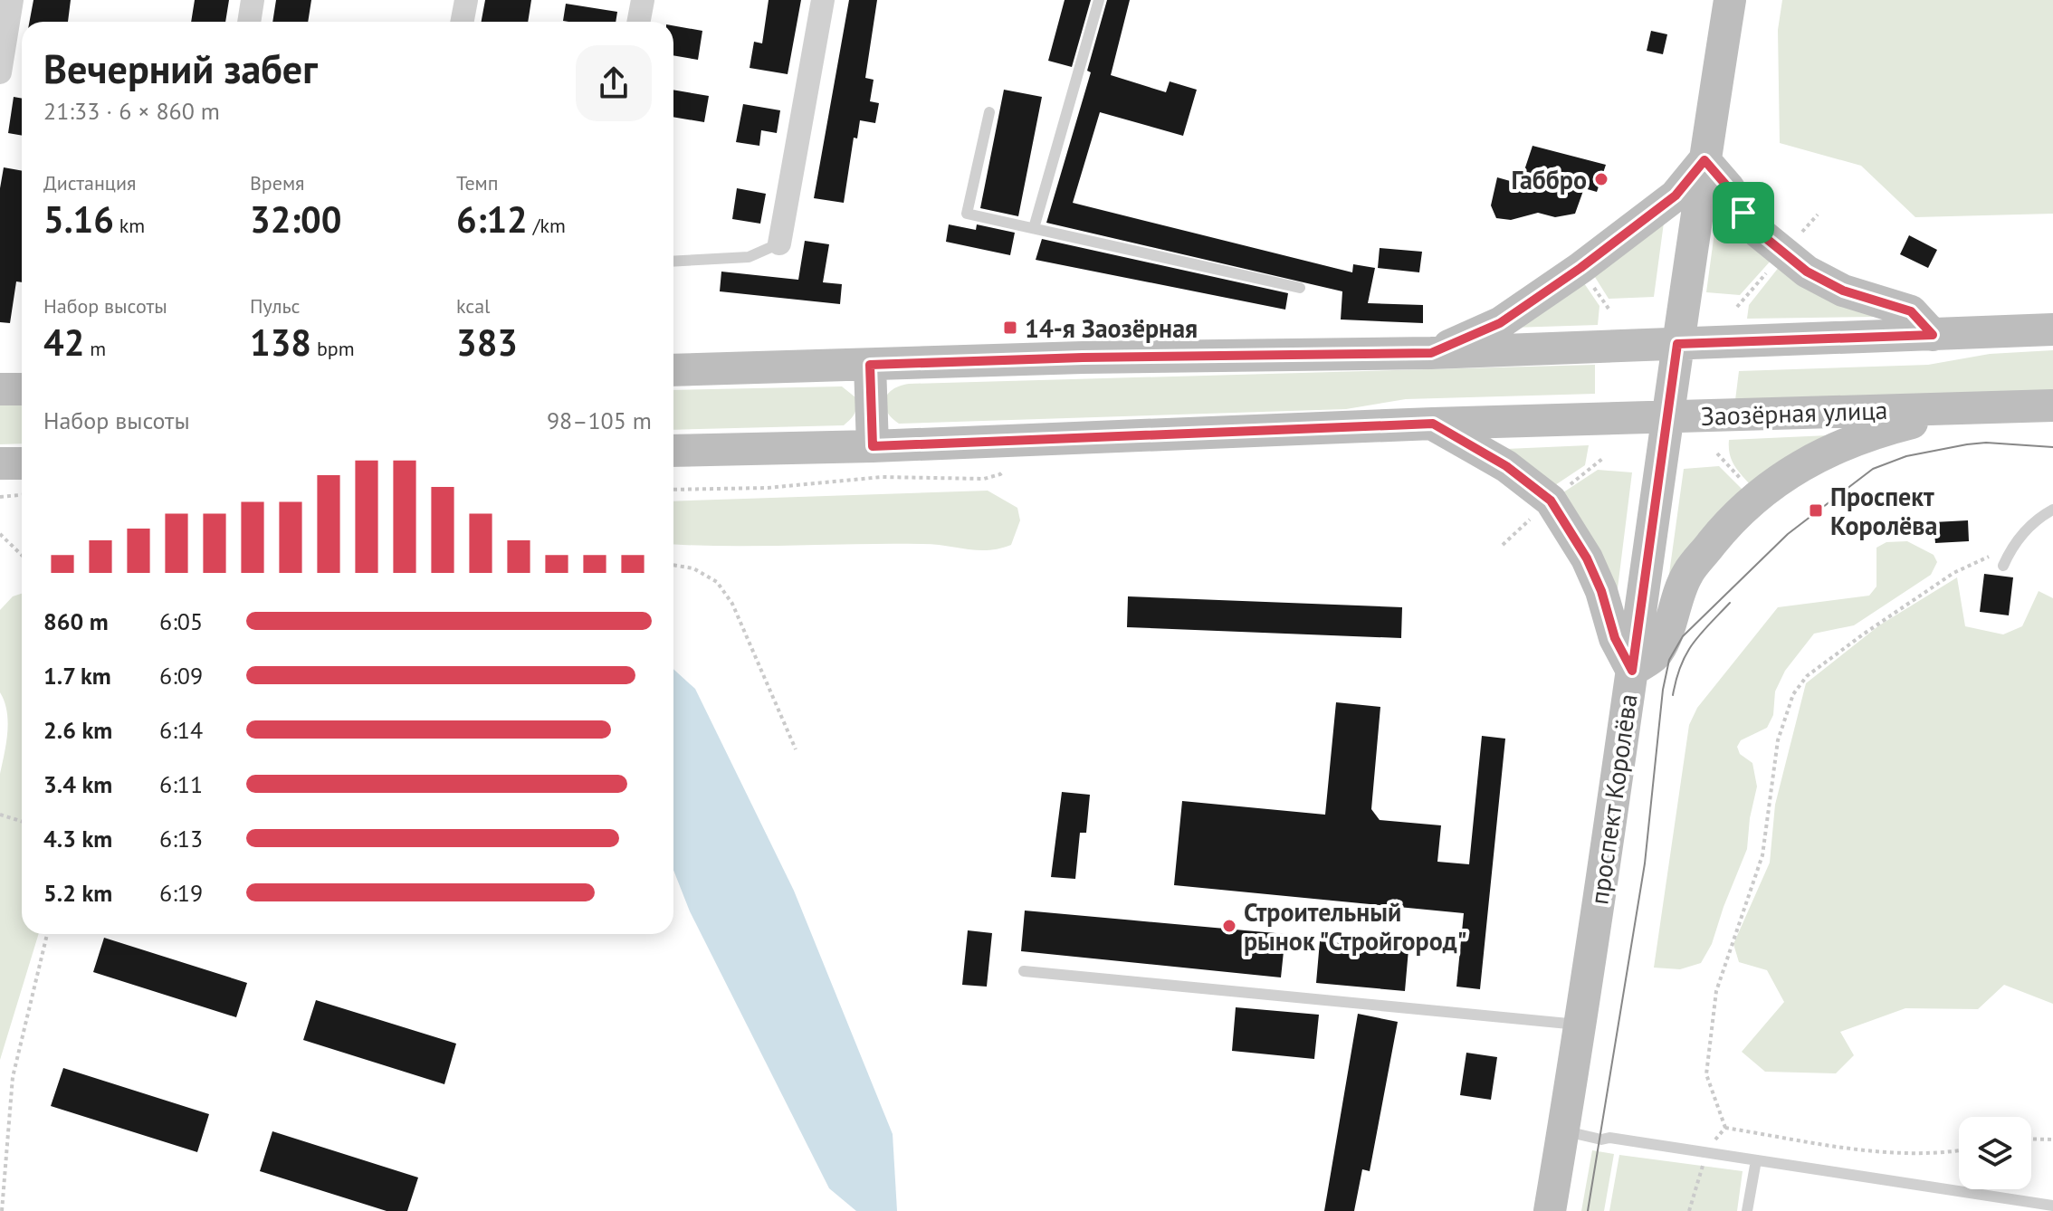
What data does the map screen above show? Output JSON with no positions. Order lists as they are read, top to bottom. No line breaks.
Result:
{"streets":{"main road":["Заозёрная улица","проспект Королёва"]},"crossings":[["Заозёрная улица","проспект Королёва"]],"places":{"other":["Габбро","Строительный рынок \"Стройгород\""],"transit":["14-я Заозёрная","Проспект Королёва"]},"page":{"heading":["Вечерний забег","21:33 · 6 × 860 m"],"stats":[["Дистанция","5.16 km"],["Время","32:00"],["Темп","6:12 /km"],["Набор высоты","42 m"],["Пульс","138 bpm"],["kcal","383"]],"chart":["Набор высоты","98–105 m"],"list":[{"name":"860 m","note":"6:05"},{"name":"1.7 km","note":"6:09"},{"name":"2.6 km","note":"6:14"},{"name":"3.4 km","note":"6:11"},{"name":"4.3 km","note":"6:13"},{"name":"5.2 km","note":"6:19"}]}}
